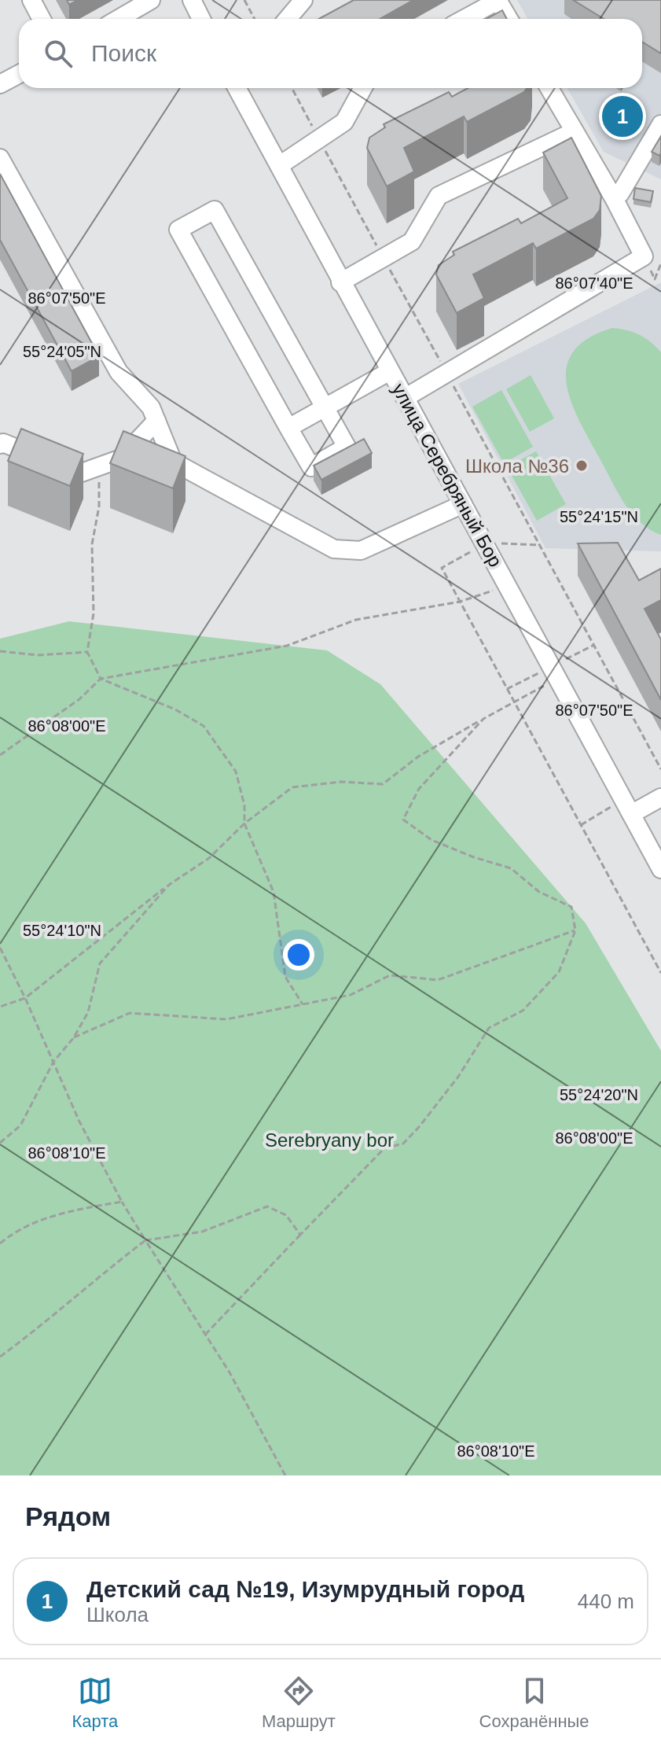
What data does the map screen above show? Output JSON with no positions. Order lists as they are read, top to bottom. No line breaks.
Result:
{"streets":{"street":["улица Серебряный Бор"]},"parks":["Serebryany bor"],"places":["Школа №36"],"page":{"search":"Поиск","pins":"1","heading":"Рядом","list":[{"mark":"1","name":"Детский сад №19, Изумрудный город","note":"Школа","value":"440 m"}],"nav":["Карта","Маршрут","Сохранённые"]},"coordinates":["86°07'40\"E","86°07'50\"E","55°24'05\"N","55°24'15\"N","86°08'00\"E","55°24'10\"N","55°24'20\"N","86°08'10\"E"]}
